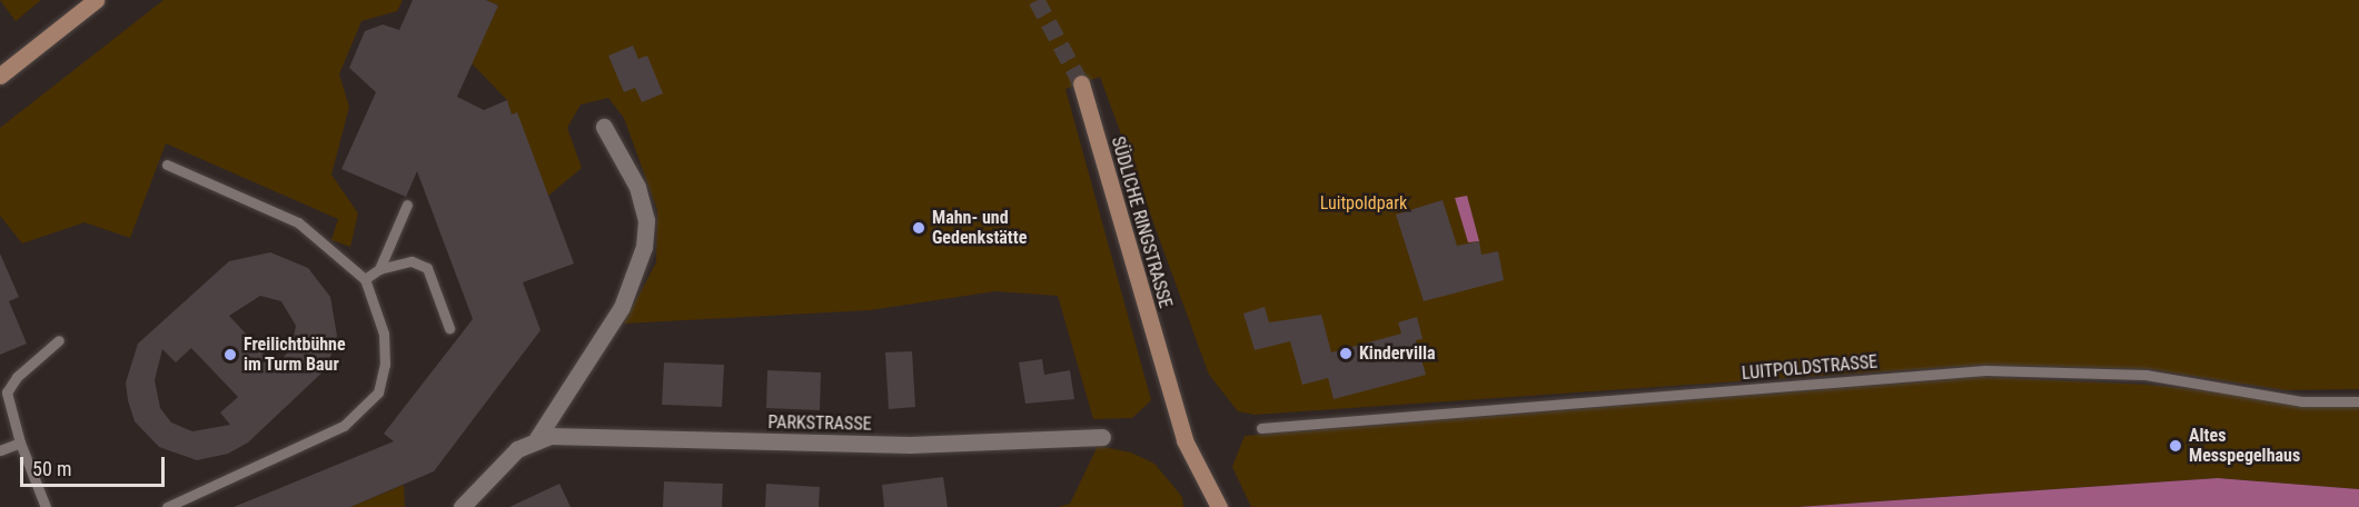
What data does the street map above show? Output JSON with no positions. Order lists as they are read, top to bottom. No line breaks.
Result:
{"streets":{"main road":["SÜDLICHE RINGSTRASSE"],"street":["PARKSTRASSE"],"lane":["LUITPOLDSTRASSE"]},"parks":["Luitpoldpark"],"places":["Mahn- und Gedenkstätte","Kindervilla","Freilichtbühne im Turm Baur","Altes Messpegelhaus"],"scale_bar":"50 m"}
